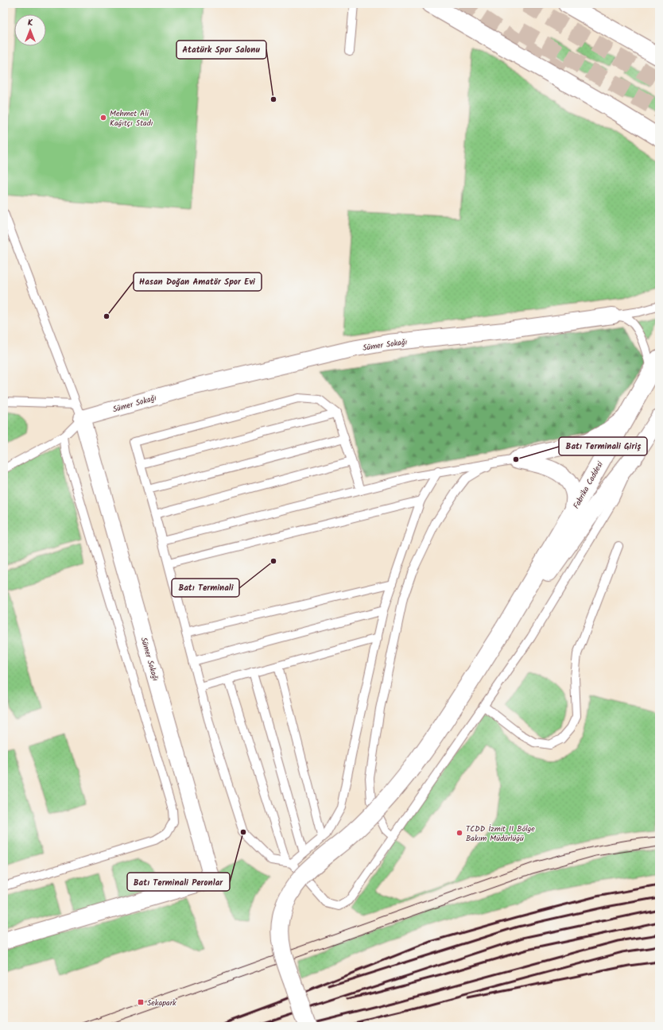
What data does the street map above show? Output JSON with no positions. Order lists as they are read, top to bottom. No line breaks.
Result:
{"streets":{"main road":["Fabrika Caddesi"],"street":["Sümer Sokağı"]},"places":{"other":["Atatürk Spor Salonu","Mehmet Ali Kağıtçı Stadı","Hasan Doğan Amatör Spor Evi","Batı Terminali Giriş","Batı Terminali","Batı Terminali Peronlar","TCDD İzmit 11 Bölge Bakım Müdürlüğü"],"transit":["Sekapark"]},"north":"top"}
